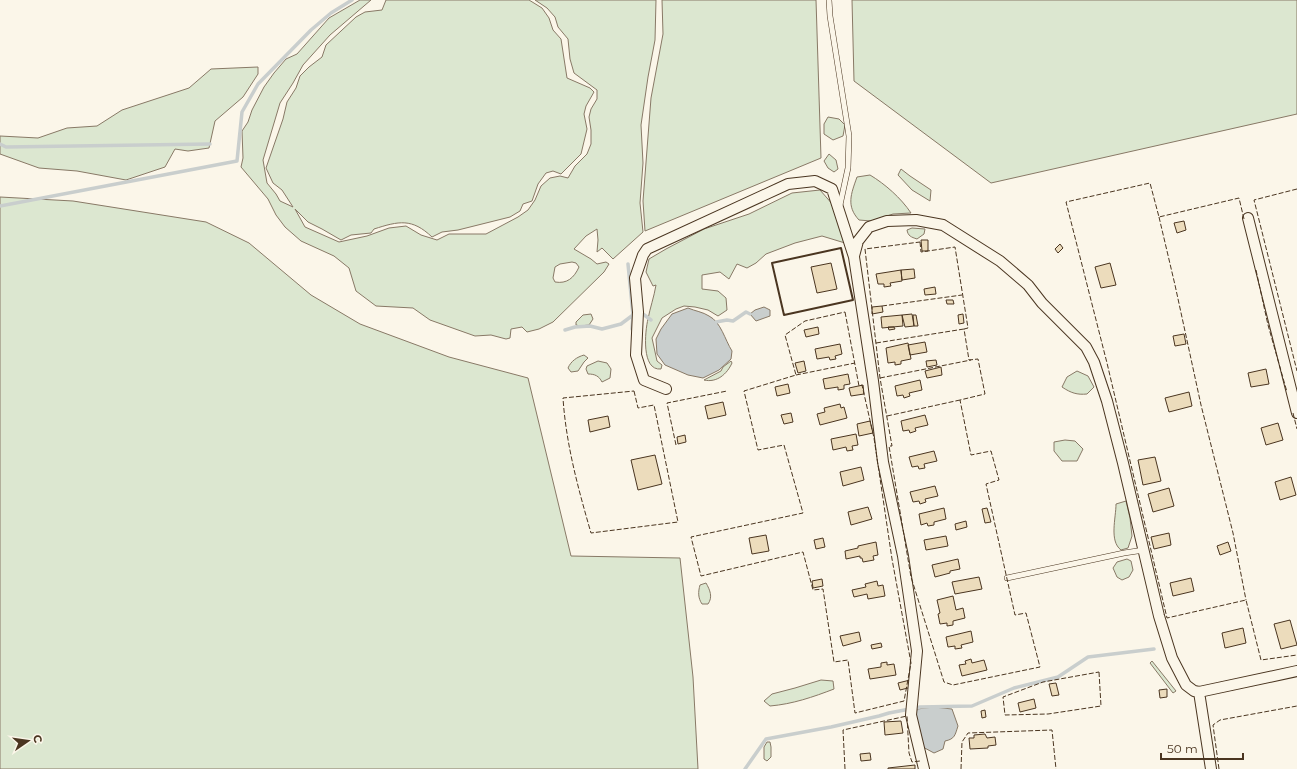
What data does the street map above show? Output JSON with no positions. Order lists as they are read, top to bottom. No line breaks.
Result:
{"scale_bar":"50 m","north":"right"}
